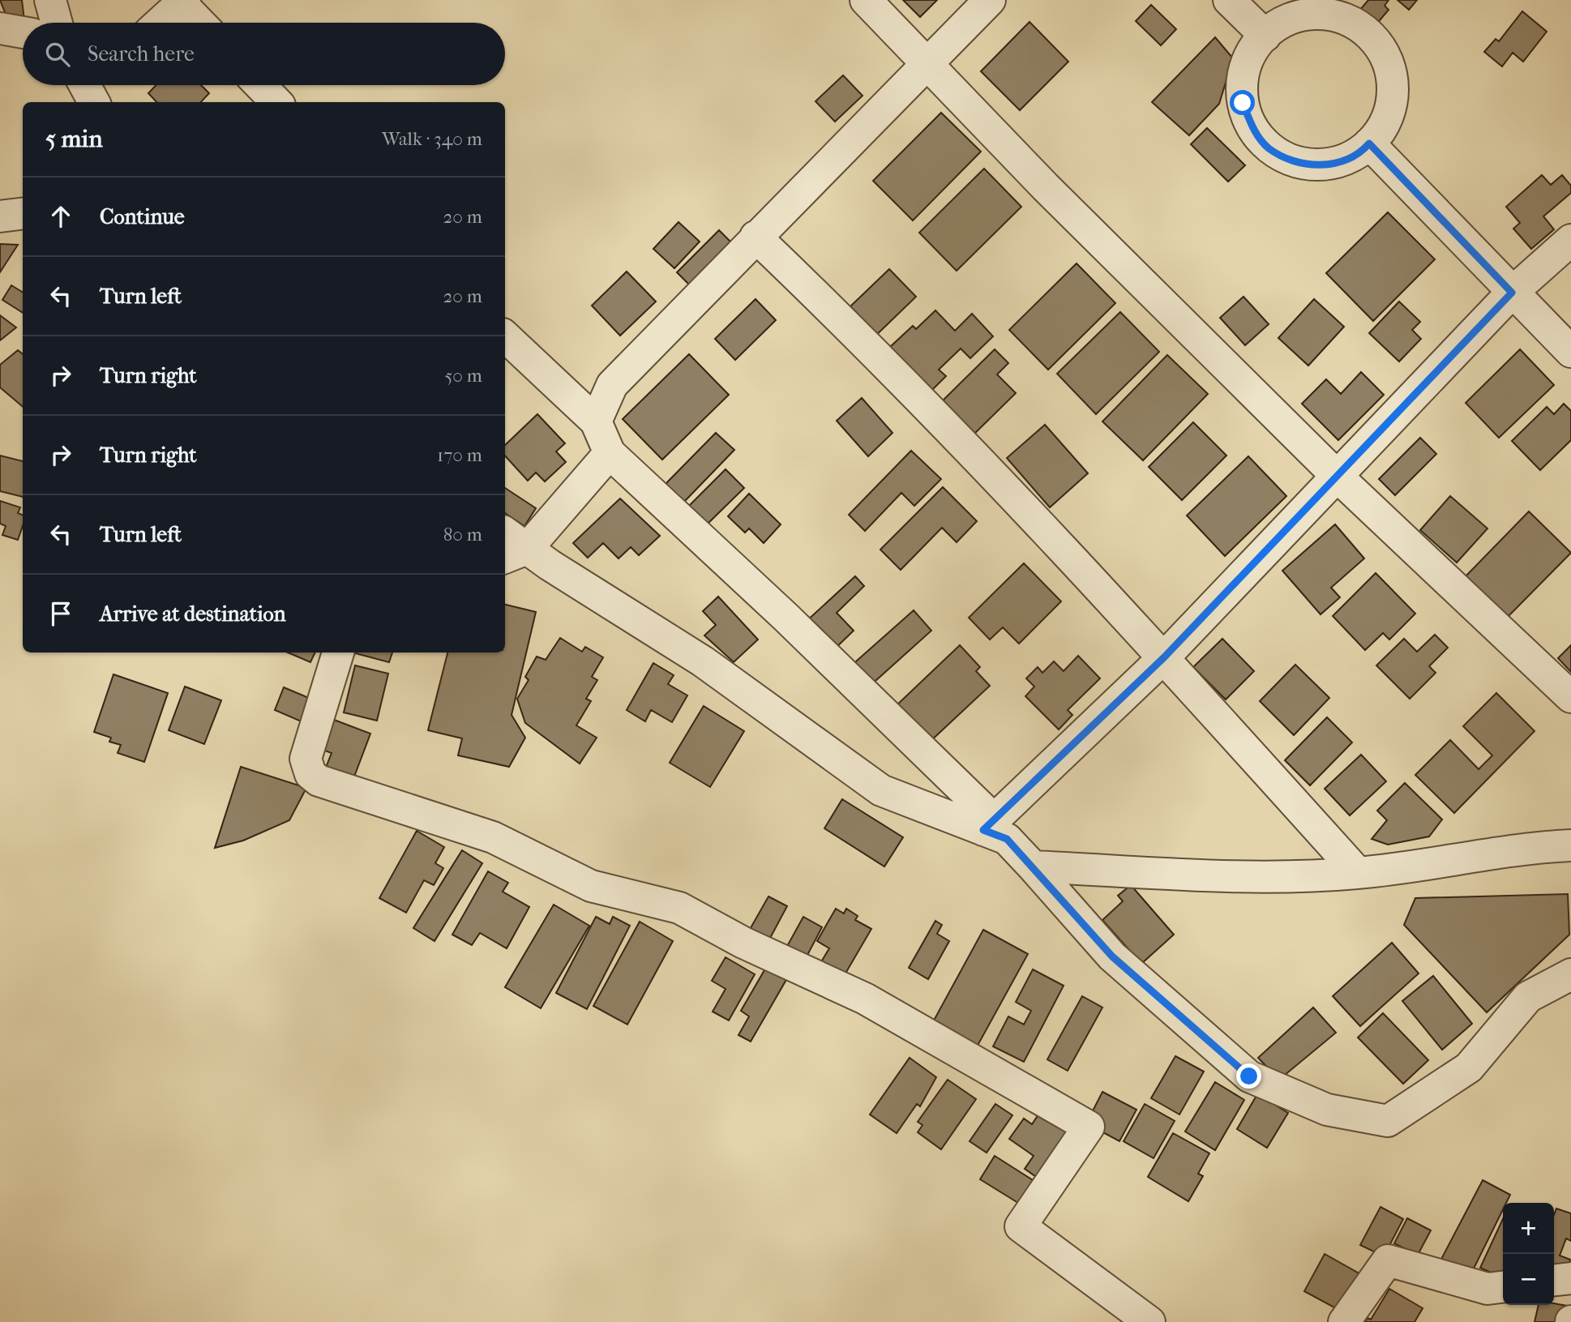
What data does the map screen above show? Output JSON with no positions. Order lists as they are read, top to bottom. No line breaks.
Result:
{"page":{"search":"Search here","heading":["5 min","Walk · 340 m"],"list":[["Continue","20 m"],["Turn left","20 m"],["Turn right","50 m"],["Turn right","170 m"],["Turn left","80 m"],"Arrive at destination"],"map_buttons":["+","−"]}}
